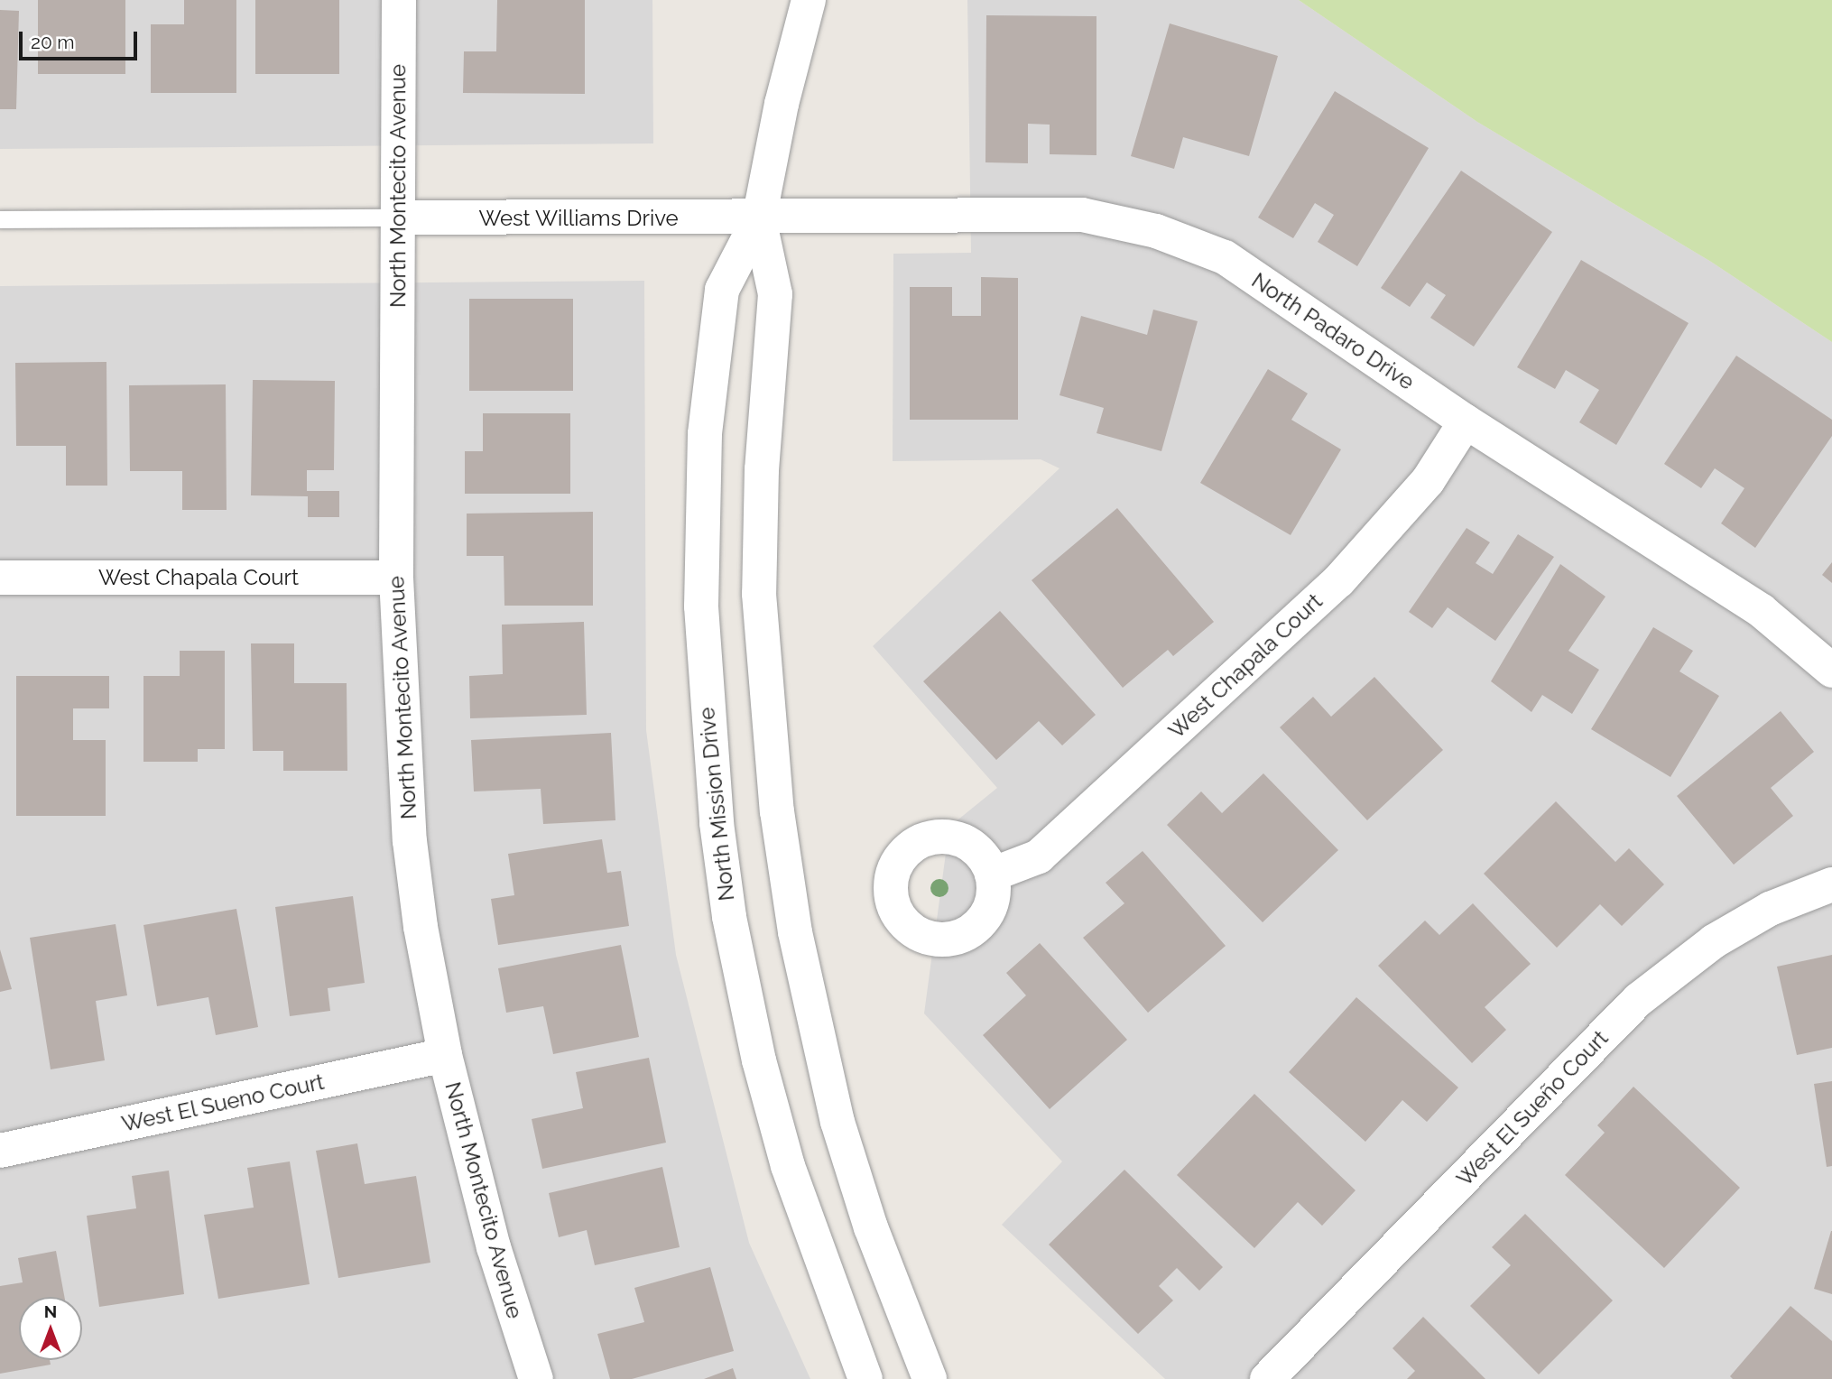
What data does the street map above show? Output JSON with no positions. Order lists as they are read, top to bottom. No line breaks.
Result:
{"streets":{"street":["North Montecito Avenue","West Williams Drive","North Padaro Drive","West Chapala Court","North Mission Drive","West El Sueno Court","West El Sueño Court"]},"crossings":[["North Montecito Avenue","West Williams Drive"],["North Montecito Avenue","West Chapala Court"],["North Montecito Avenue","West El Sueno Court"],["West Williams Drive","North Padaro Drive"],["West Williams Drive","North Mission Drive"],["North Padaro Drive","West Chapala Court"],["North Padaro Drive","North Mission Drive"]],"scale_bar":"20 m","north":"top"}
